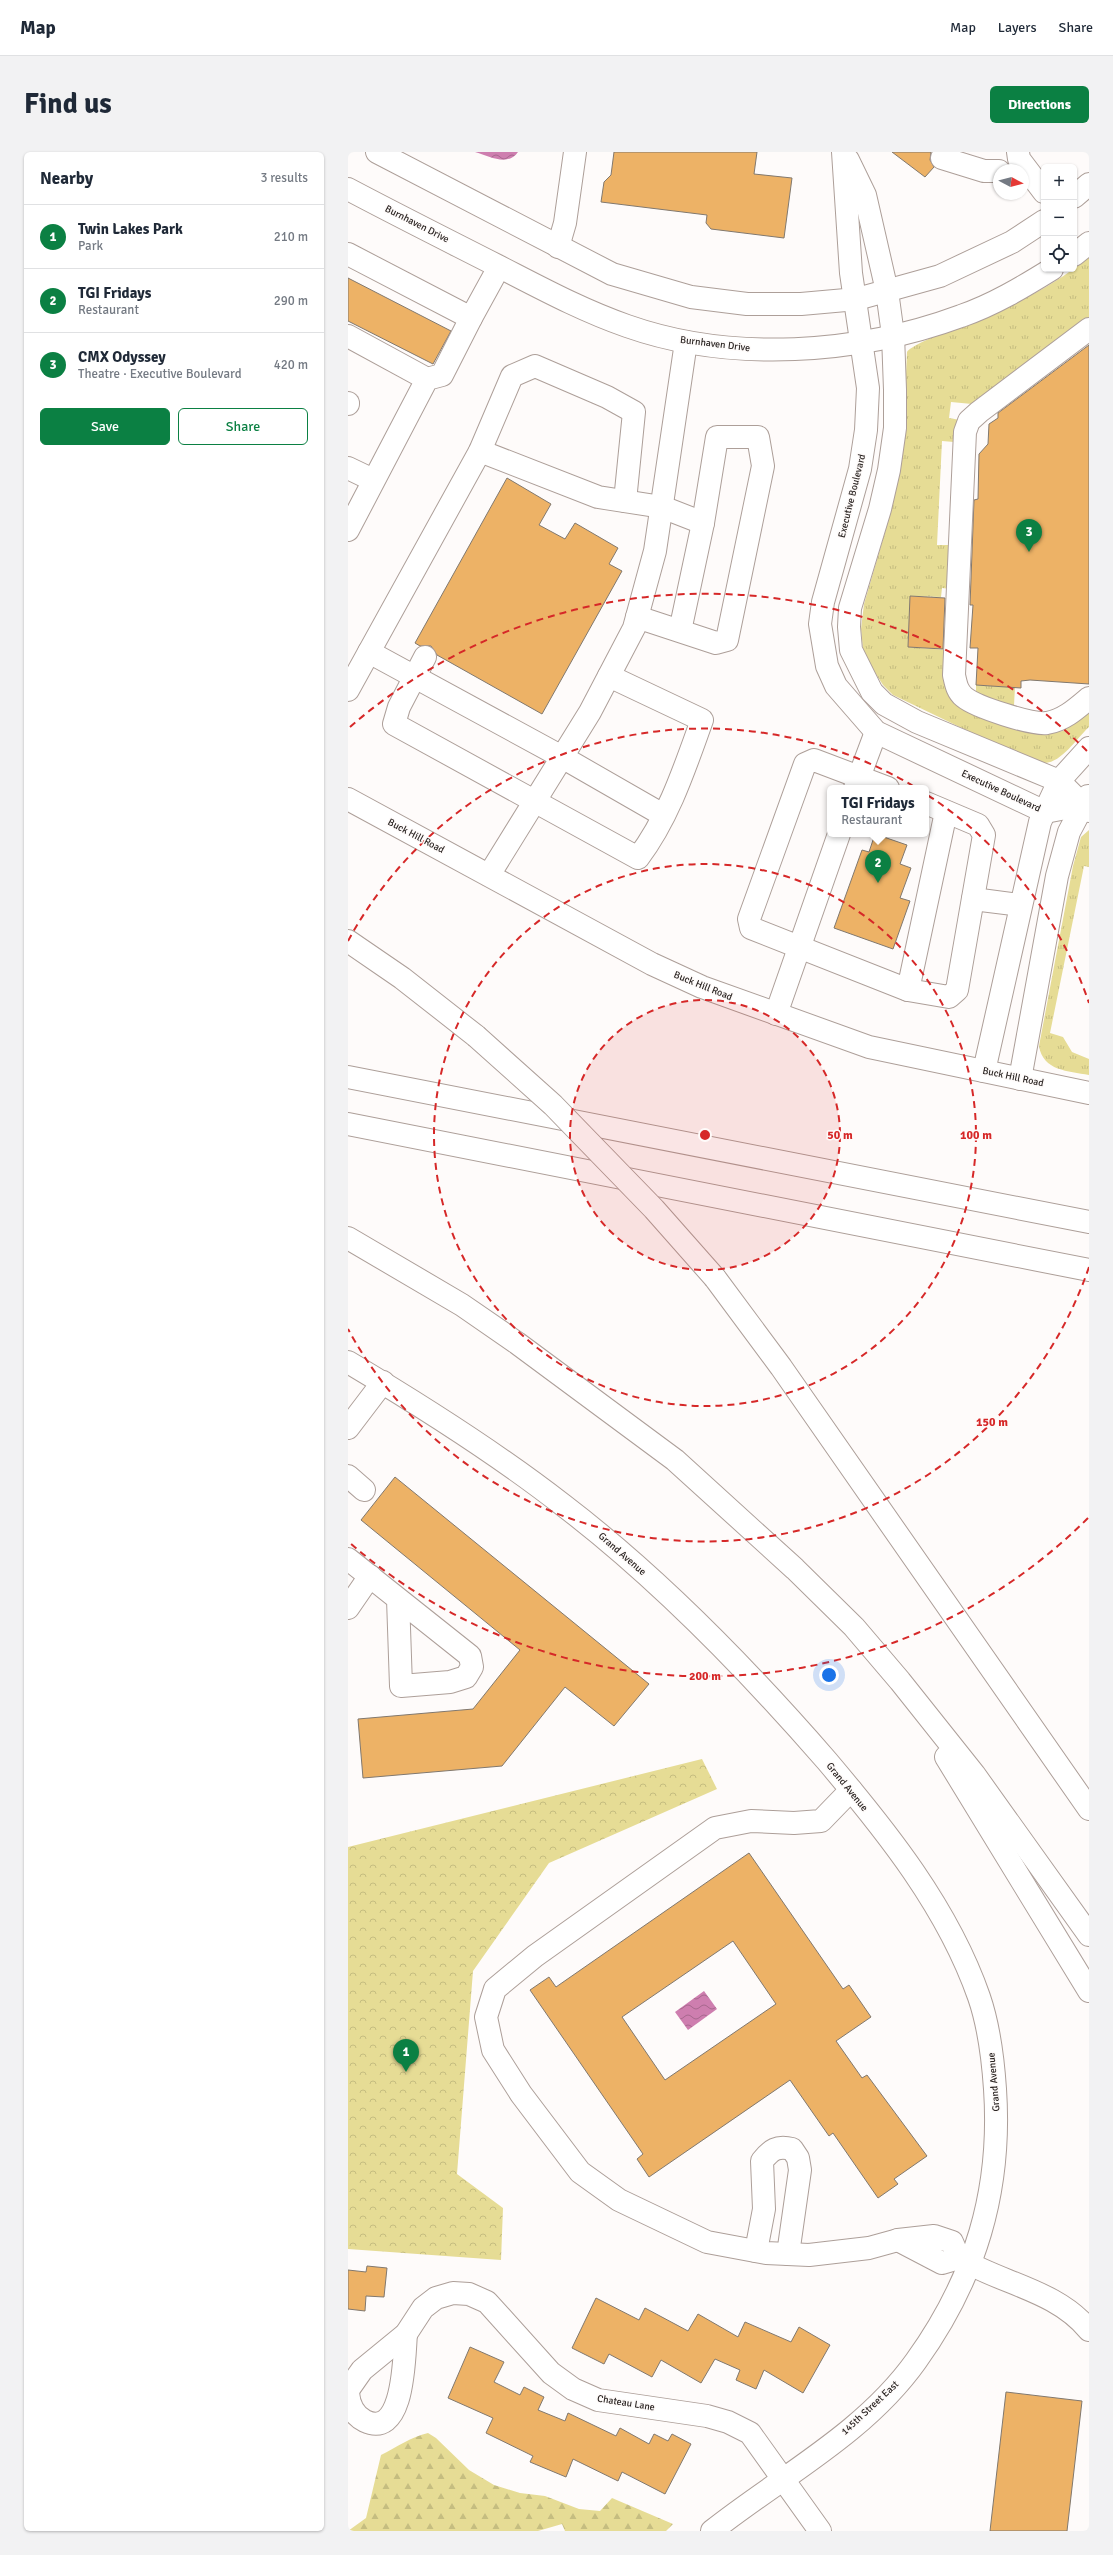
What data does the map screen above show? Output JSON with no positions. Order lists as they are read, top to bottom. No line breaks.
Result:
{"streets":{"main road":["Burnhaven Drive","Executive Boulevard","Buck Hill Road","Grand Avenue","Chateau Lane","145th Street East"]},"crossings":[["Burnhaven Drive","Executive Boulevard"],["Grand Avenue","145th Street East"],["Chateau Lane","145th Street East"]],"north":"right","page":{"header":"Map","nav":["Map","Layers","Share"],"buttons":["Directions",["Save","Share"]],"title":"Find us","heading":["Nearby","3 results"],"map_buttons":["+","−"],"list":[{"mark":"1","name":"Twin Lakes Park","note":"Park","value":"210 m"},{"mark":"2","name":"TGI Fridays","note":"Restaurant","value":"290 m"},{"mark":"3","name":"CMX Odyssey","note":"Theatre · Executive Boulevard","value":"420 m"}],"pins":["3","2","1"],"popup":["TGI Fridays","Restaurant"]},"rings":["50 m","100 m","150 m","200 m"]}
